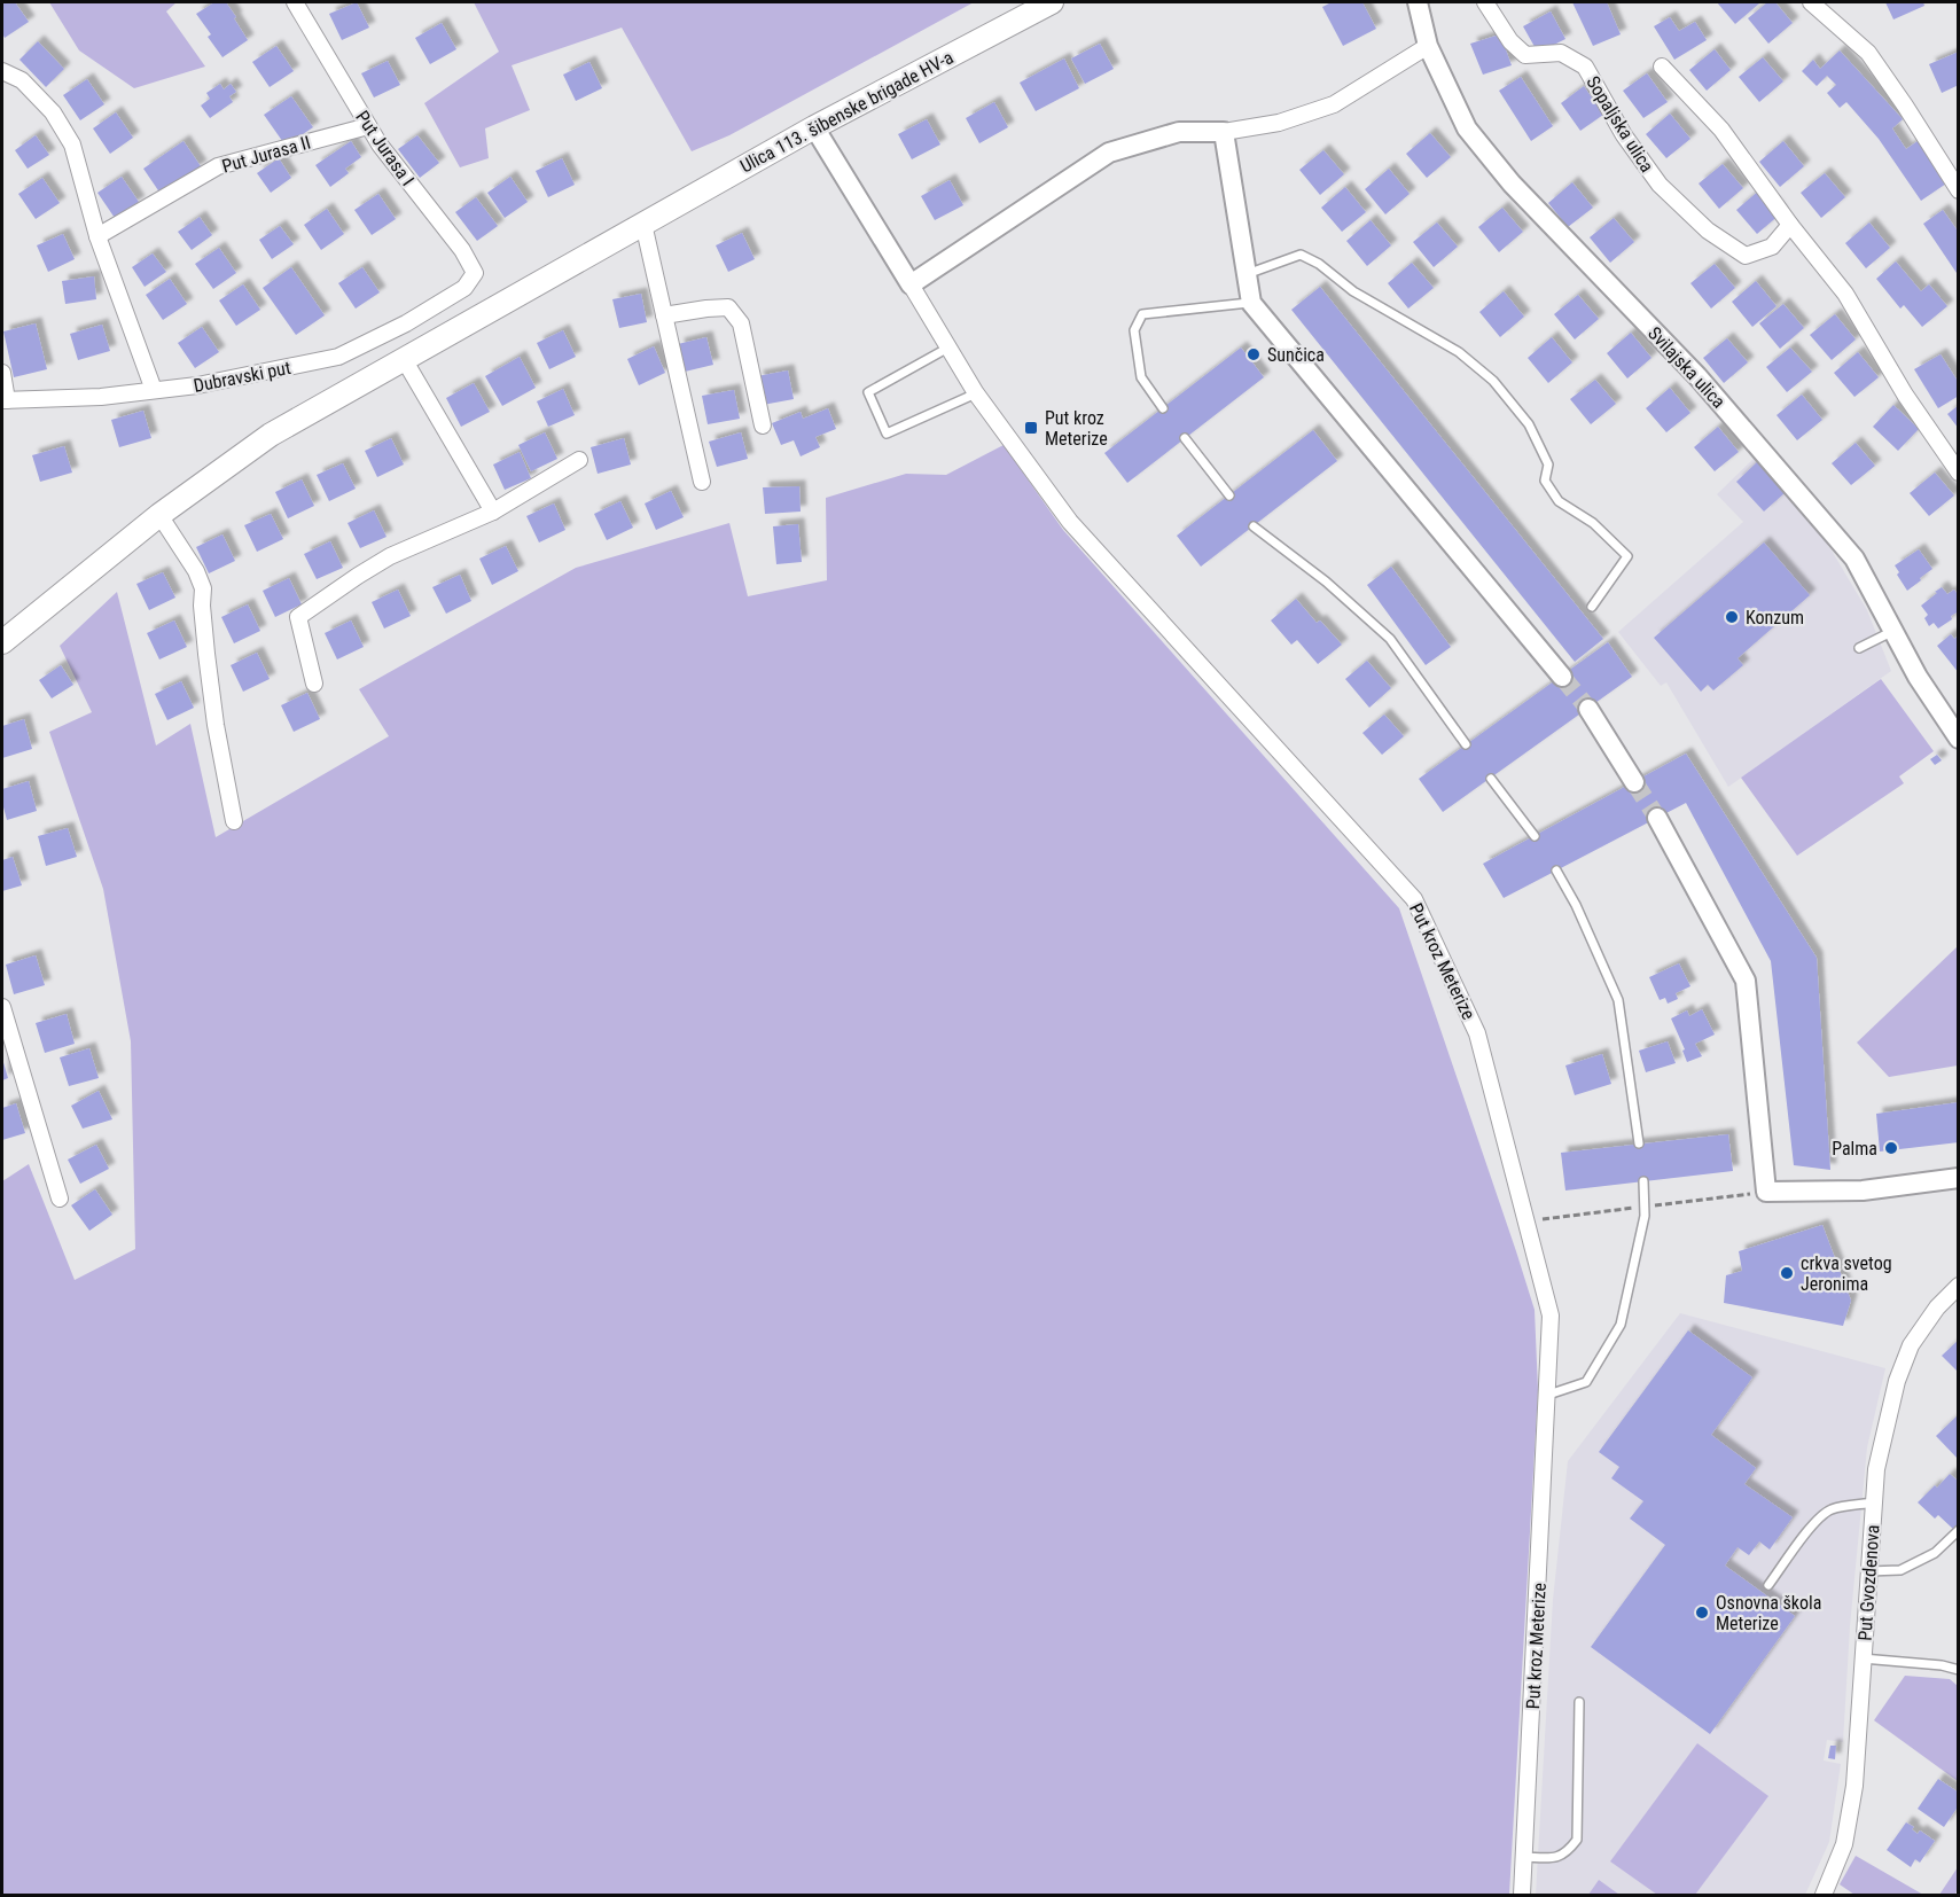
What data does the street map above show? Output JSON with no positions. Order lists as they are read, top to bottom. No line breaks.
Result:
{"streets":{"main road":["Ulica 113. šibenske brigade HV-a"],"street":["Sopaljska ulica","Put Jurasa I","Put Jurasa II","Svilajska ulica","Dubravski put","Put kroz Meterize","Put Gvozdenova"]},"crossings":[["Ulica 113. šibenske brigade HV-a","Put kroz Meterize"],["Put Jurasa I","Put Jurasa II"],["Put Jurasa I","Dubravski put"]],"places":{"other":["Sunčica","Konzum","Palma","crkva svetog Jeronima","Osnovna škola Meterize"],"transit":["Put kroz Meterize"]}}
